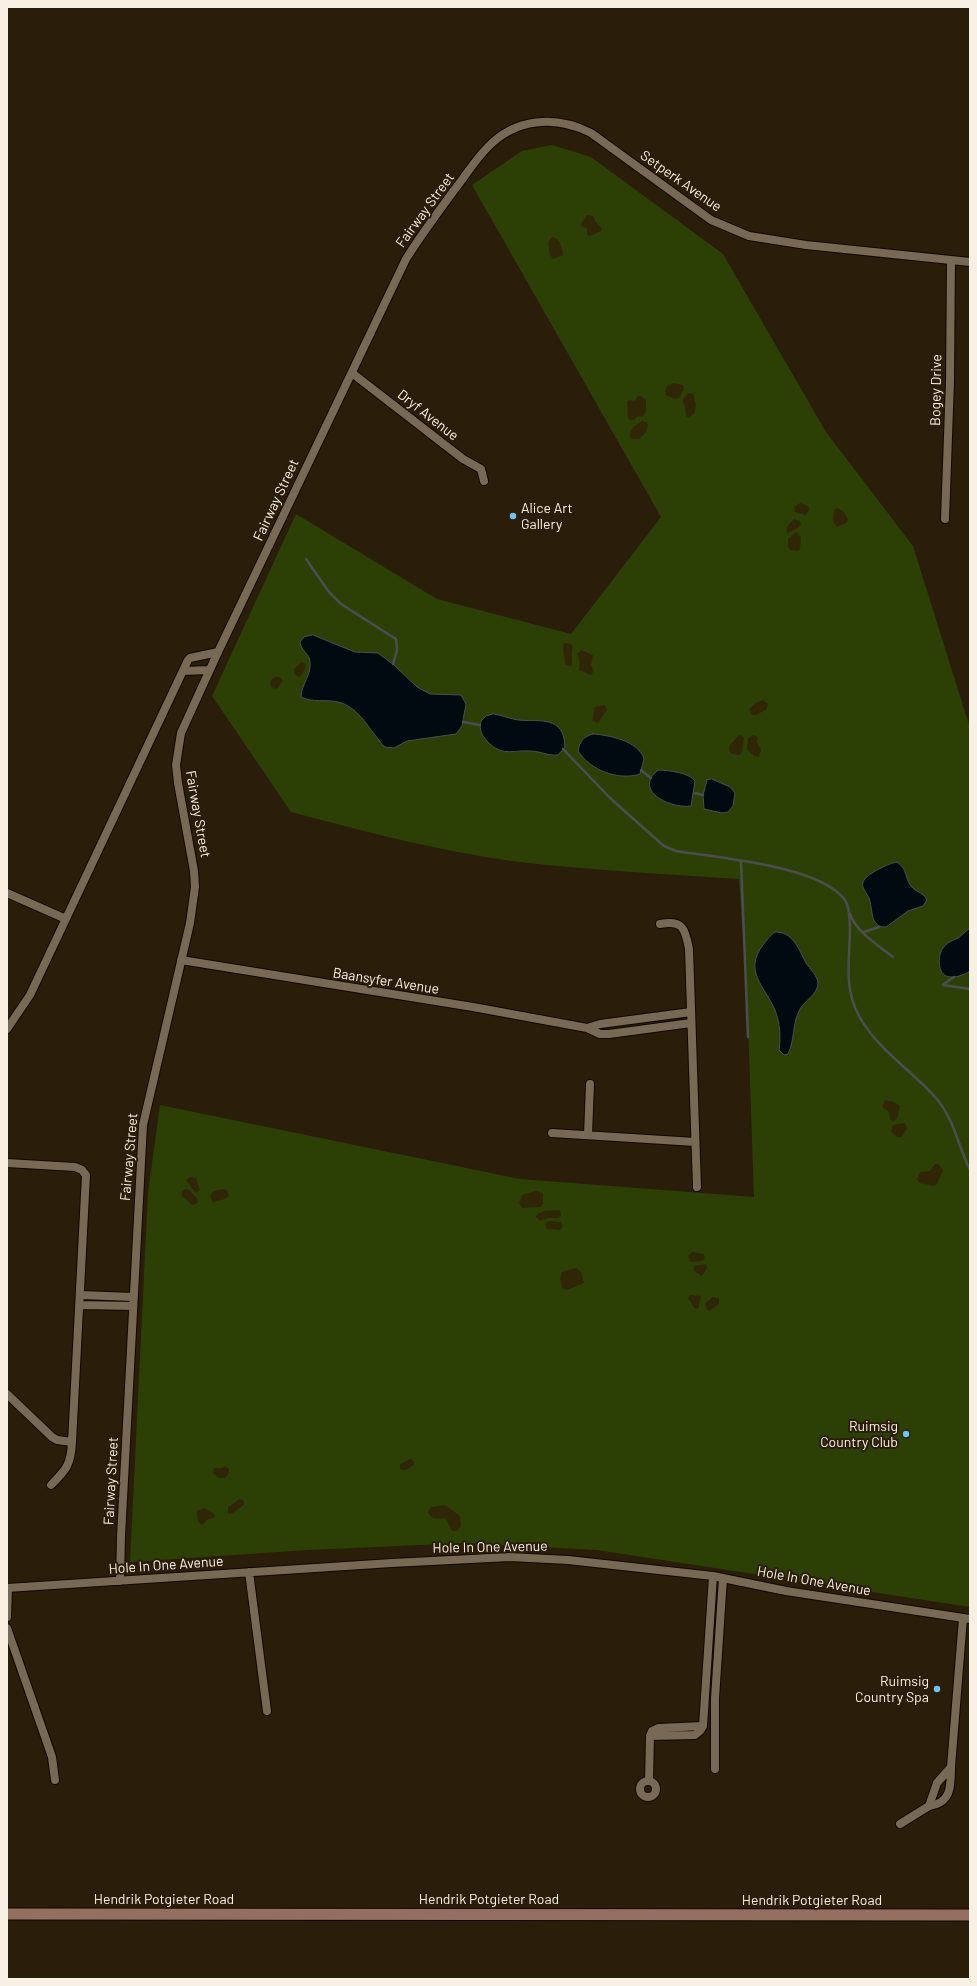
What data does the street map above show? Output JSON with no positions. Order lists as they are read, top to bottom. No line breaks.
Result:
{"streets":{"main road":["Hendrik Potgieter Road"],"street":["Setperk Avenue","Fairway Street","Bogey Drive","Dryf Avenue","Baansyfer Avenue","Hole In One Avenue"]},"crossings":[["Setperk Avenue","Fairway Street"],["Setperk Avenue","Bogey Drive"],["Fairway Street","Dryf Avenue"],["Fairway Street","Baansyfer Avenue"],["Fairway Street","Hole In One Avenue"]],"places":["Alice Art Gallery","Ruimsig Country Club","Ruimsig Country Spa"]}
